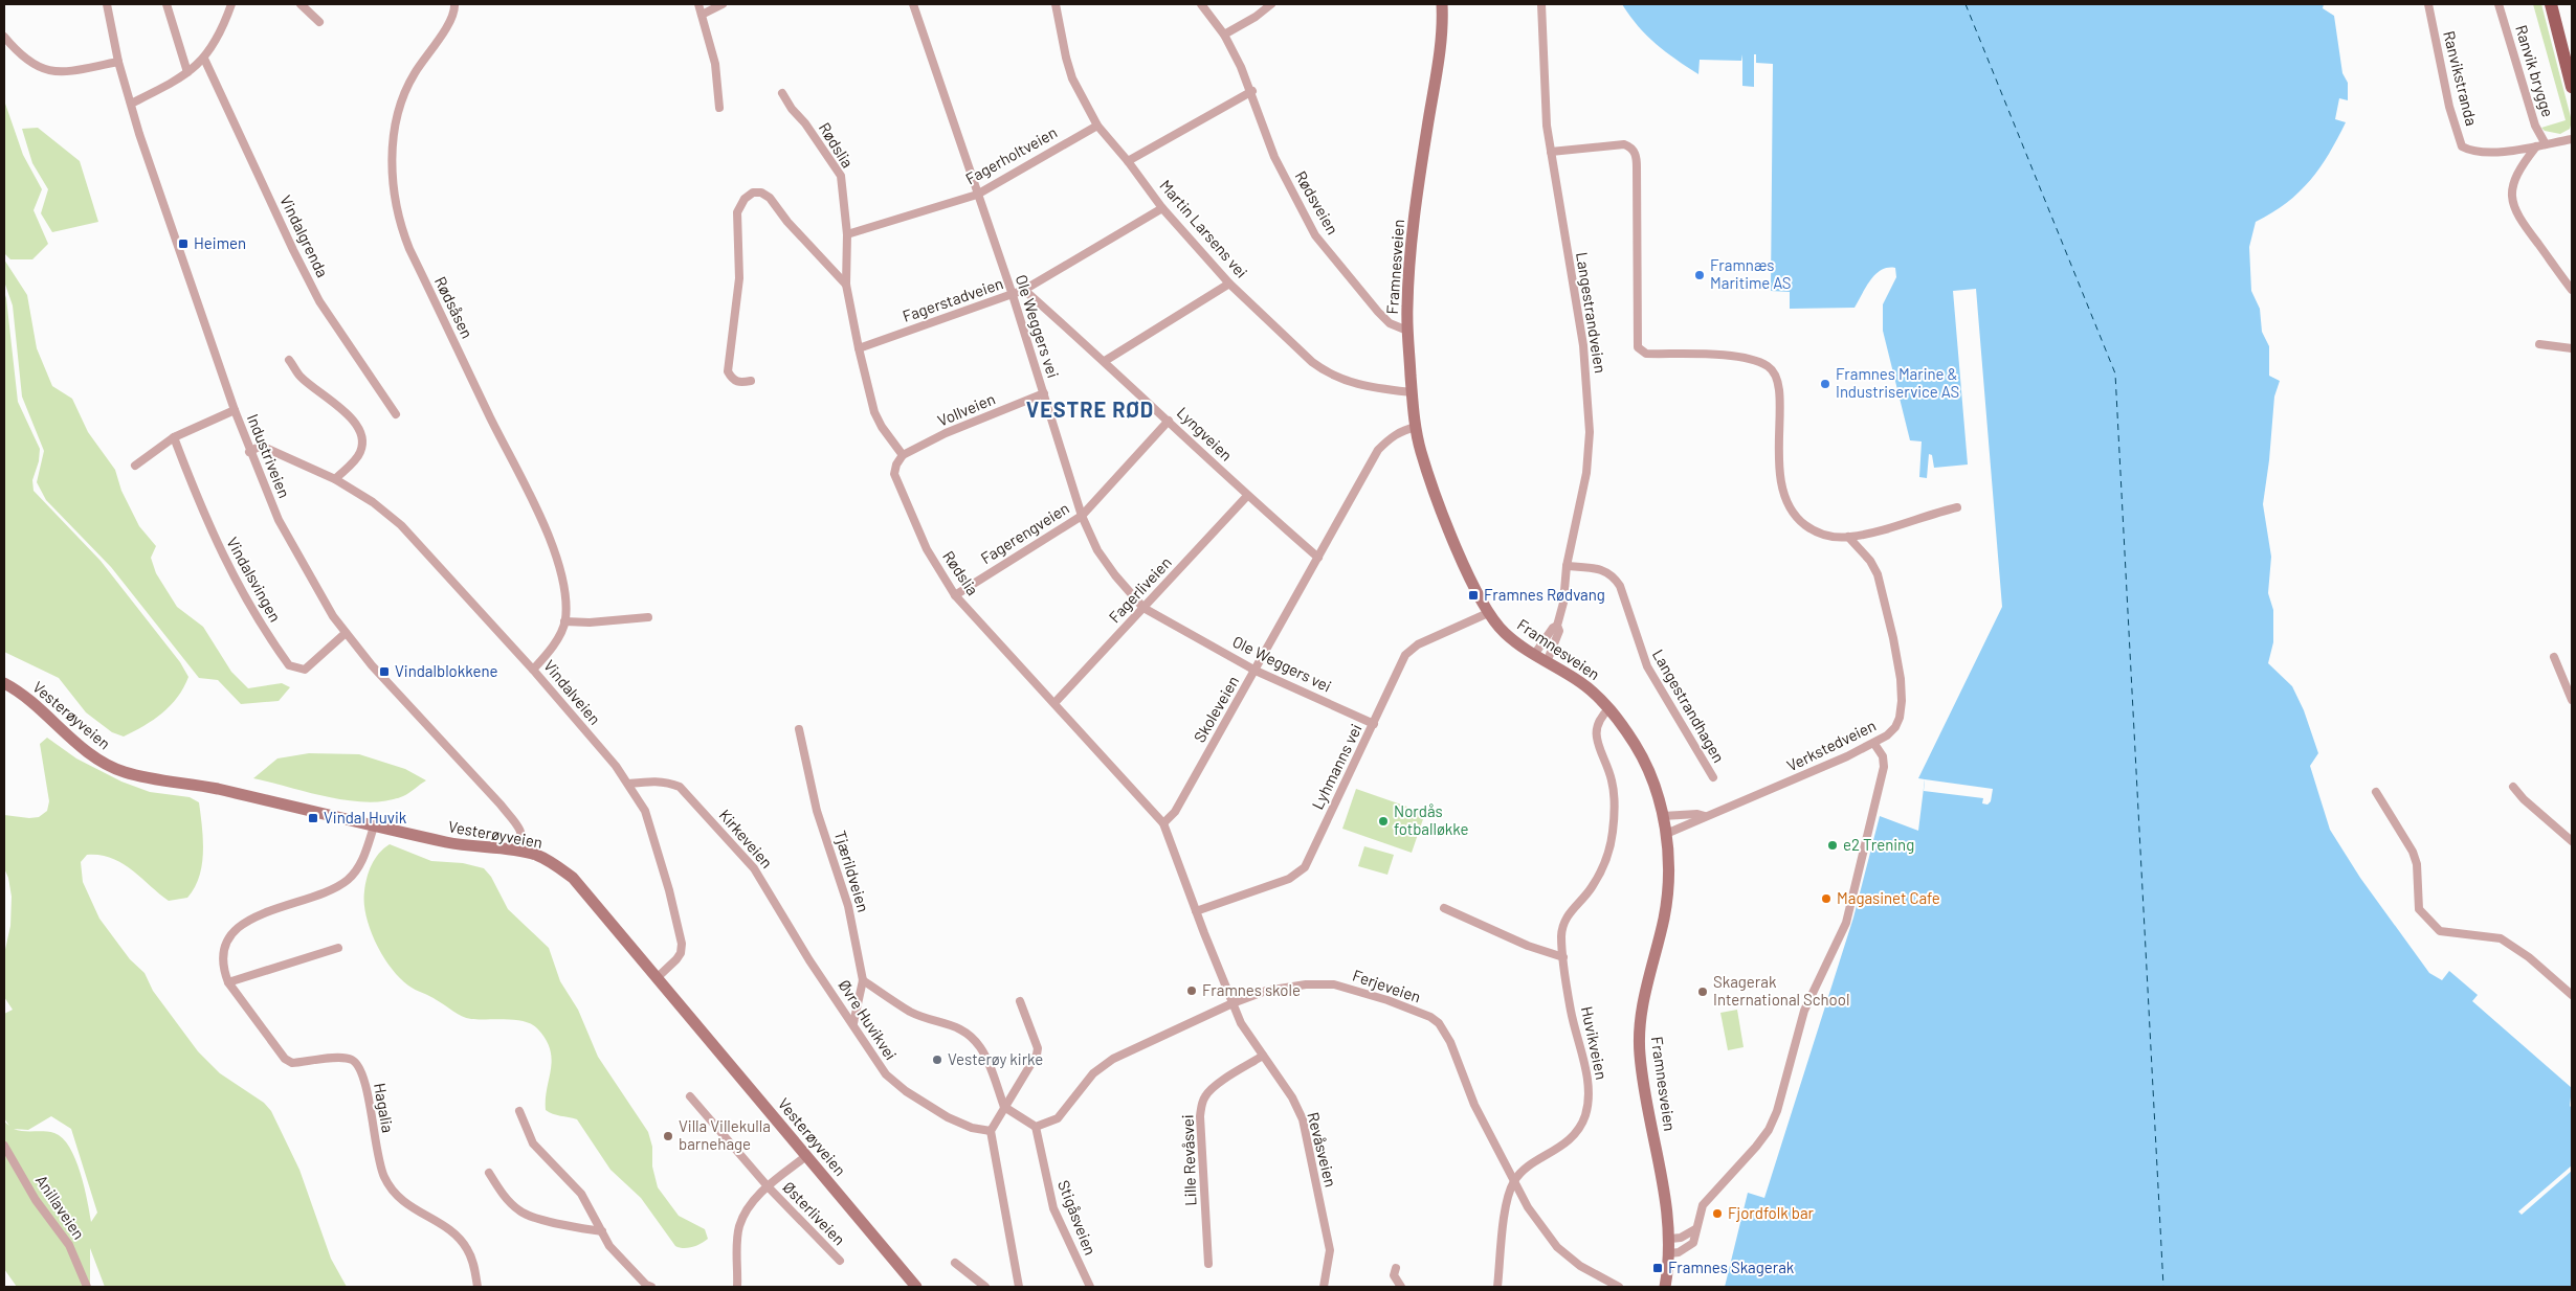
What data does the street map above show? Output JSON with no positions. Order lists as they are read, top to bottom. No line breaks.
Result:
{"streets":{"main road":["Framnesveien","Vesterøyveien"],"street":["Ranvik brygge","Ranvikstranda","Rødslia","Fagerholtveien","Rødsveien","Martin Larsens vei","Vindalgrenda","Fagerstadveien","Rødsåsen","Langestrandveien","Ole Weggers vei","Vollveien","Lyngveien","Industriveien","Fagerengveien","Vindalsvingen","Fagerliveien","Vindalveien","Langestrandhagen","Skoleveien","Verkstedveien","Lyhmanns vei","Kirkeveien","Tjærildveien","Ferjeveien","Øvre Huvikvei","Huvikveien","Hagalia","Revåsveien","Lille Revåsvei","Anillaveien","Østerliveien","Stigåsveien"]},"crossings":[["Ranvik brygge","Ranvikstranda"],["Rødslia","Fagerholtveien"],["Rødslia","Fagerstadveien"],["Rødslia","Vollveien"],["Rødslia","Fagerengveien"],["Rødslia","Fagerliveien"],["Rødslia","Skoleveien"],["Fagerholtveien","Martin Larsens vei"],["Fagerholtveien","Ole Weggers vei"],["Rødsveien","Framnesveien"],["Martin Larsens vei","Framnesveien"],["Martin Larsens vei","Fagerstadveien"],["Framnesveien","Langestrandveien"],["Framnesveien","Skoleveien"],["Framnesveien","Verkstedveien"],["Framnesveien","Lyhmanns vei"],["Framnesveien","Huvikveien"],["Fagerstadveien","Ole Weggers vei"],["Fagerstadveien","Lyngveien"],["Rødsåsen","Vindalveien"],["Langestrandveien","Langestrandhagen"],["Ole Weggers vei","Vollveien"],["Ole Weggers vei","Fagerengveien"],["Ole Weggers vei","Fagerliveien"],["Ole Weggers vei","Skoleveien"],["Ole Weggers vei","Lyhmanns vei"],["Lyngveien","Fagerengveien"],["Lyngveien","Fagerliveien"],["Lyngveien","Skoleveien"],["Industriveien","Vindalsvingen"],["Industriveien","Vindalveien"],["Industriveien","Vesterøyveien"],["Vindalveien","Vesterøyveien"],["Vindalveien","Kirkeveien"],["Vesterøyveien","Hagalia"],["Vesterøyveien","Østerliveien"],["Kirkeveien","Øvre Huvikvei"],["Tjærildveien","Øvre Huvikvei"],["Ferjeveien","Huvikveien"],["Ferjeveien","Revåsveien"],["Ferjeveien","Stigåsveien"],["Revåsveien","Lille Revåsvei"]],"districts":["VESTRE RØD"],"places":{"transit":["Heimen","Framnes Rødvang","Vindalblokkene","Vindal Huvik","Framnes Skagerak"],"other":["Framnæs Maritime AS","Framnes Marine & Industriservice AS","Nordås fotballøkke","e2 Trening","Magasinet Cafe","Framnes skole","Skagerak International School","Vesterøy kirke","Villa Villekulla barnehage","Fjordfolk bar"]}}
